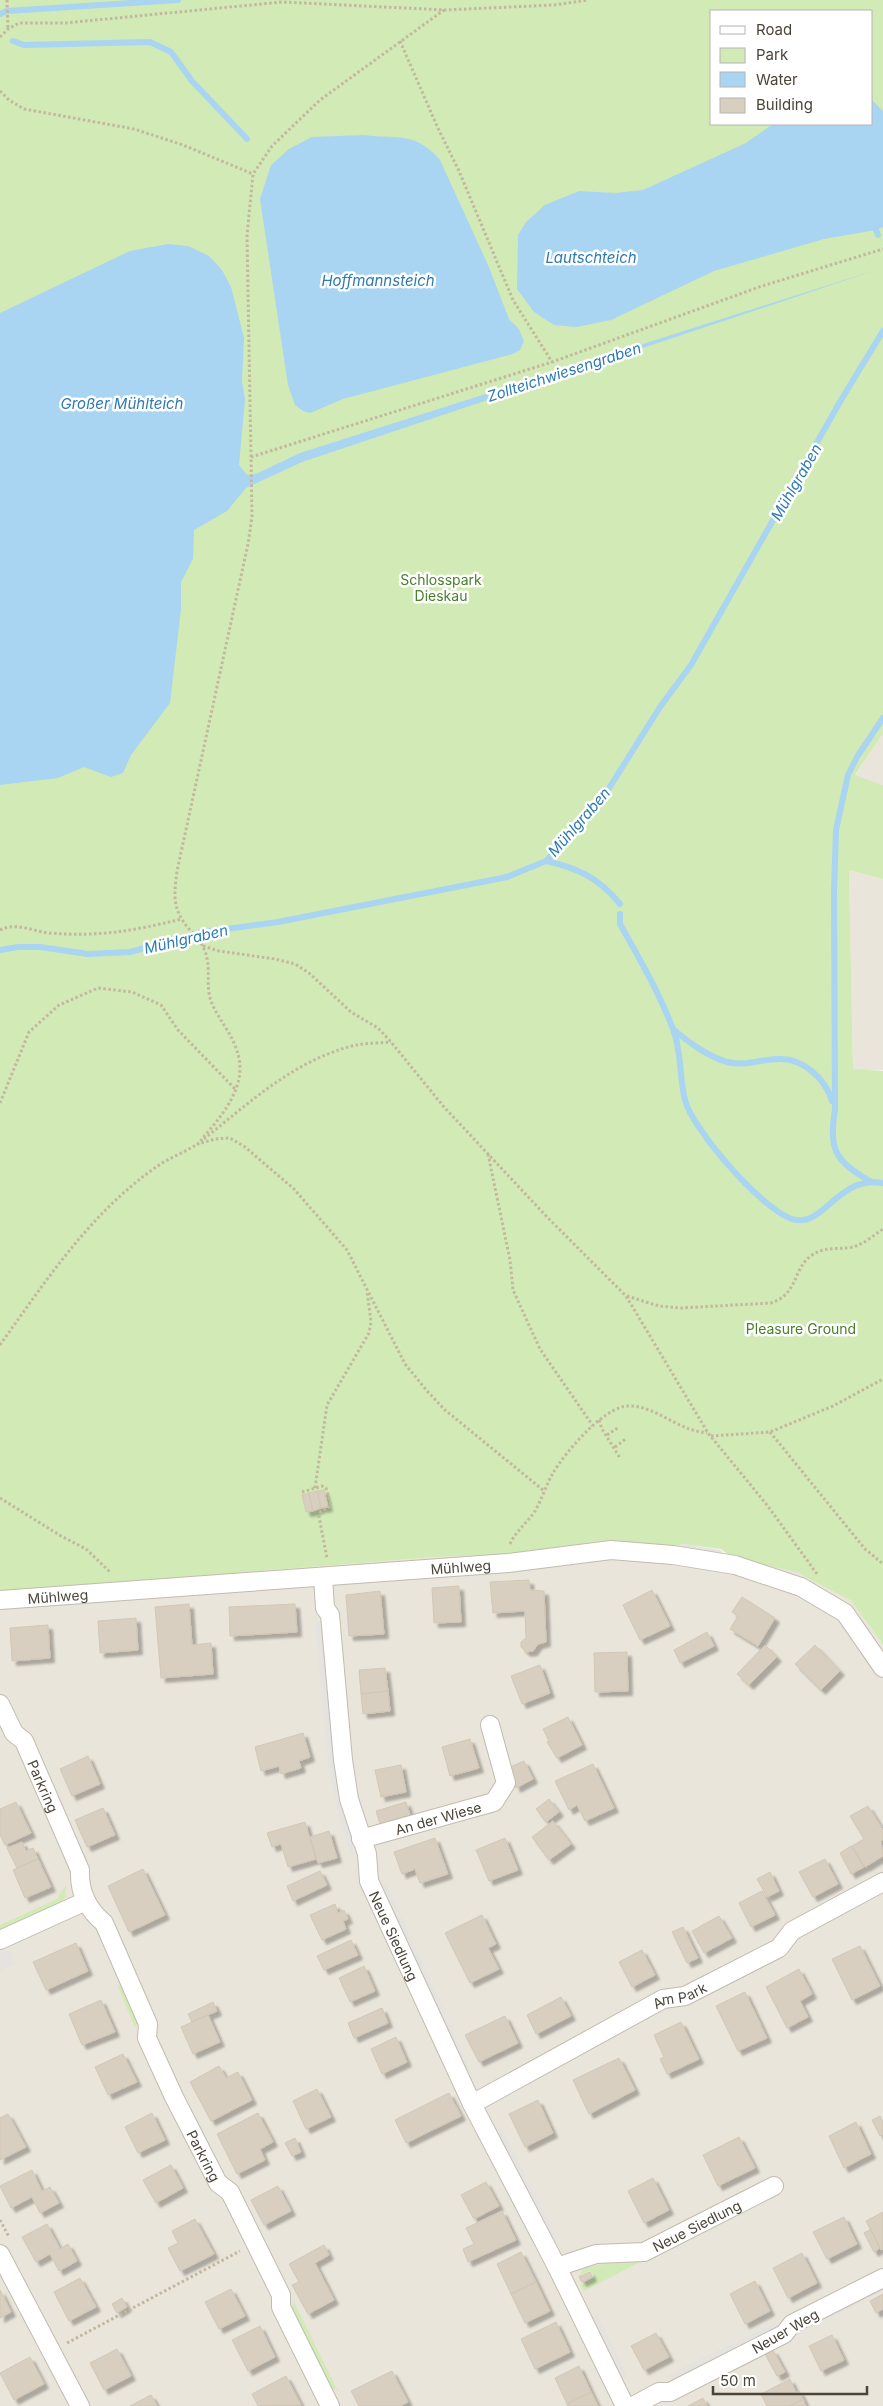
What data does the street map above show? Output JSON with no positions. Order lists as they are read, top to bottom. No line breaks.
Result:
{"streets":{"street":["Mühlweg","Parkring","An der Wiese","Neue Siedlung","Am Park","Neuer Weg"]},"crossings":[["Mühlweg","Neue Siedlung"],["An der Wiese","Neue Siedlung"],["Neue Siedlung","Am Park"]],"water":["Lautschteich","Hoffmannsteich","Zollteichwiesengraben","Großer Mühlteich","Mühlgraben"],"parks":["Schlosspark Dieskau","Pleasure Ground"],"legend":["Road","Park","Water","Building"],"scale_bar":"50 m"}
